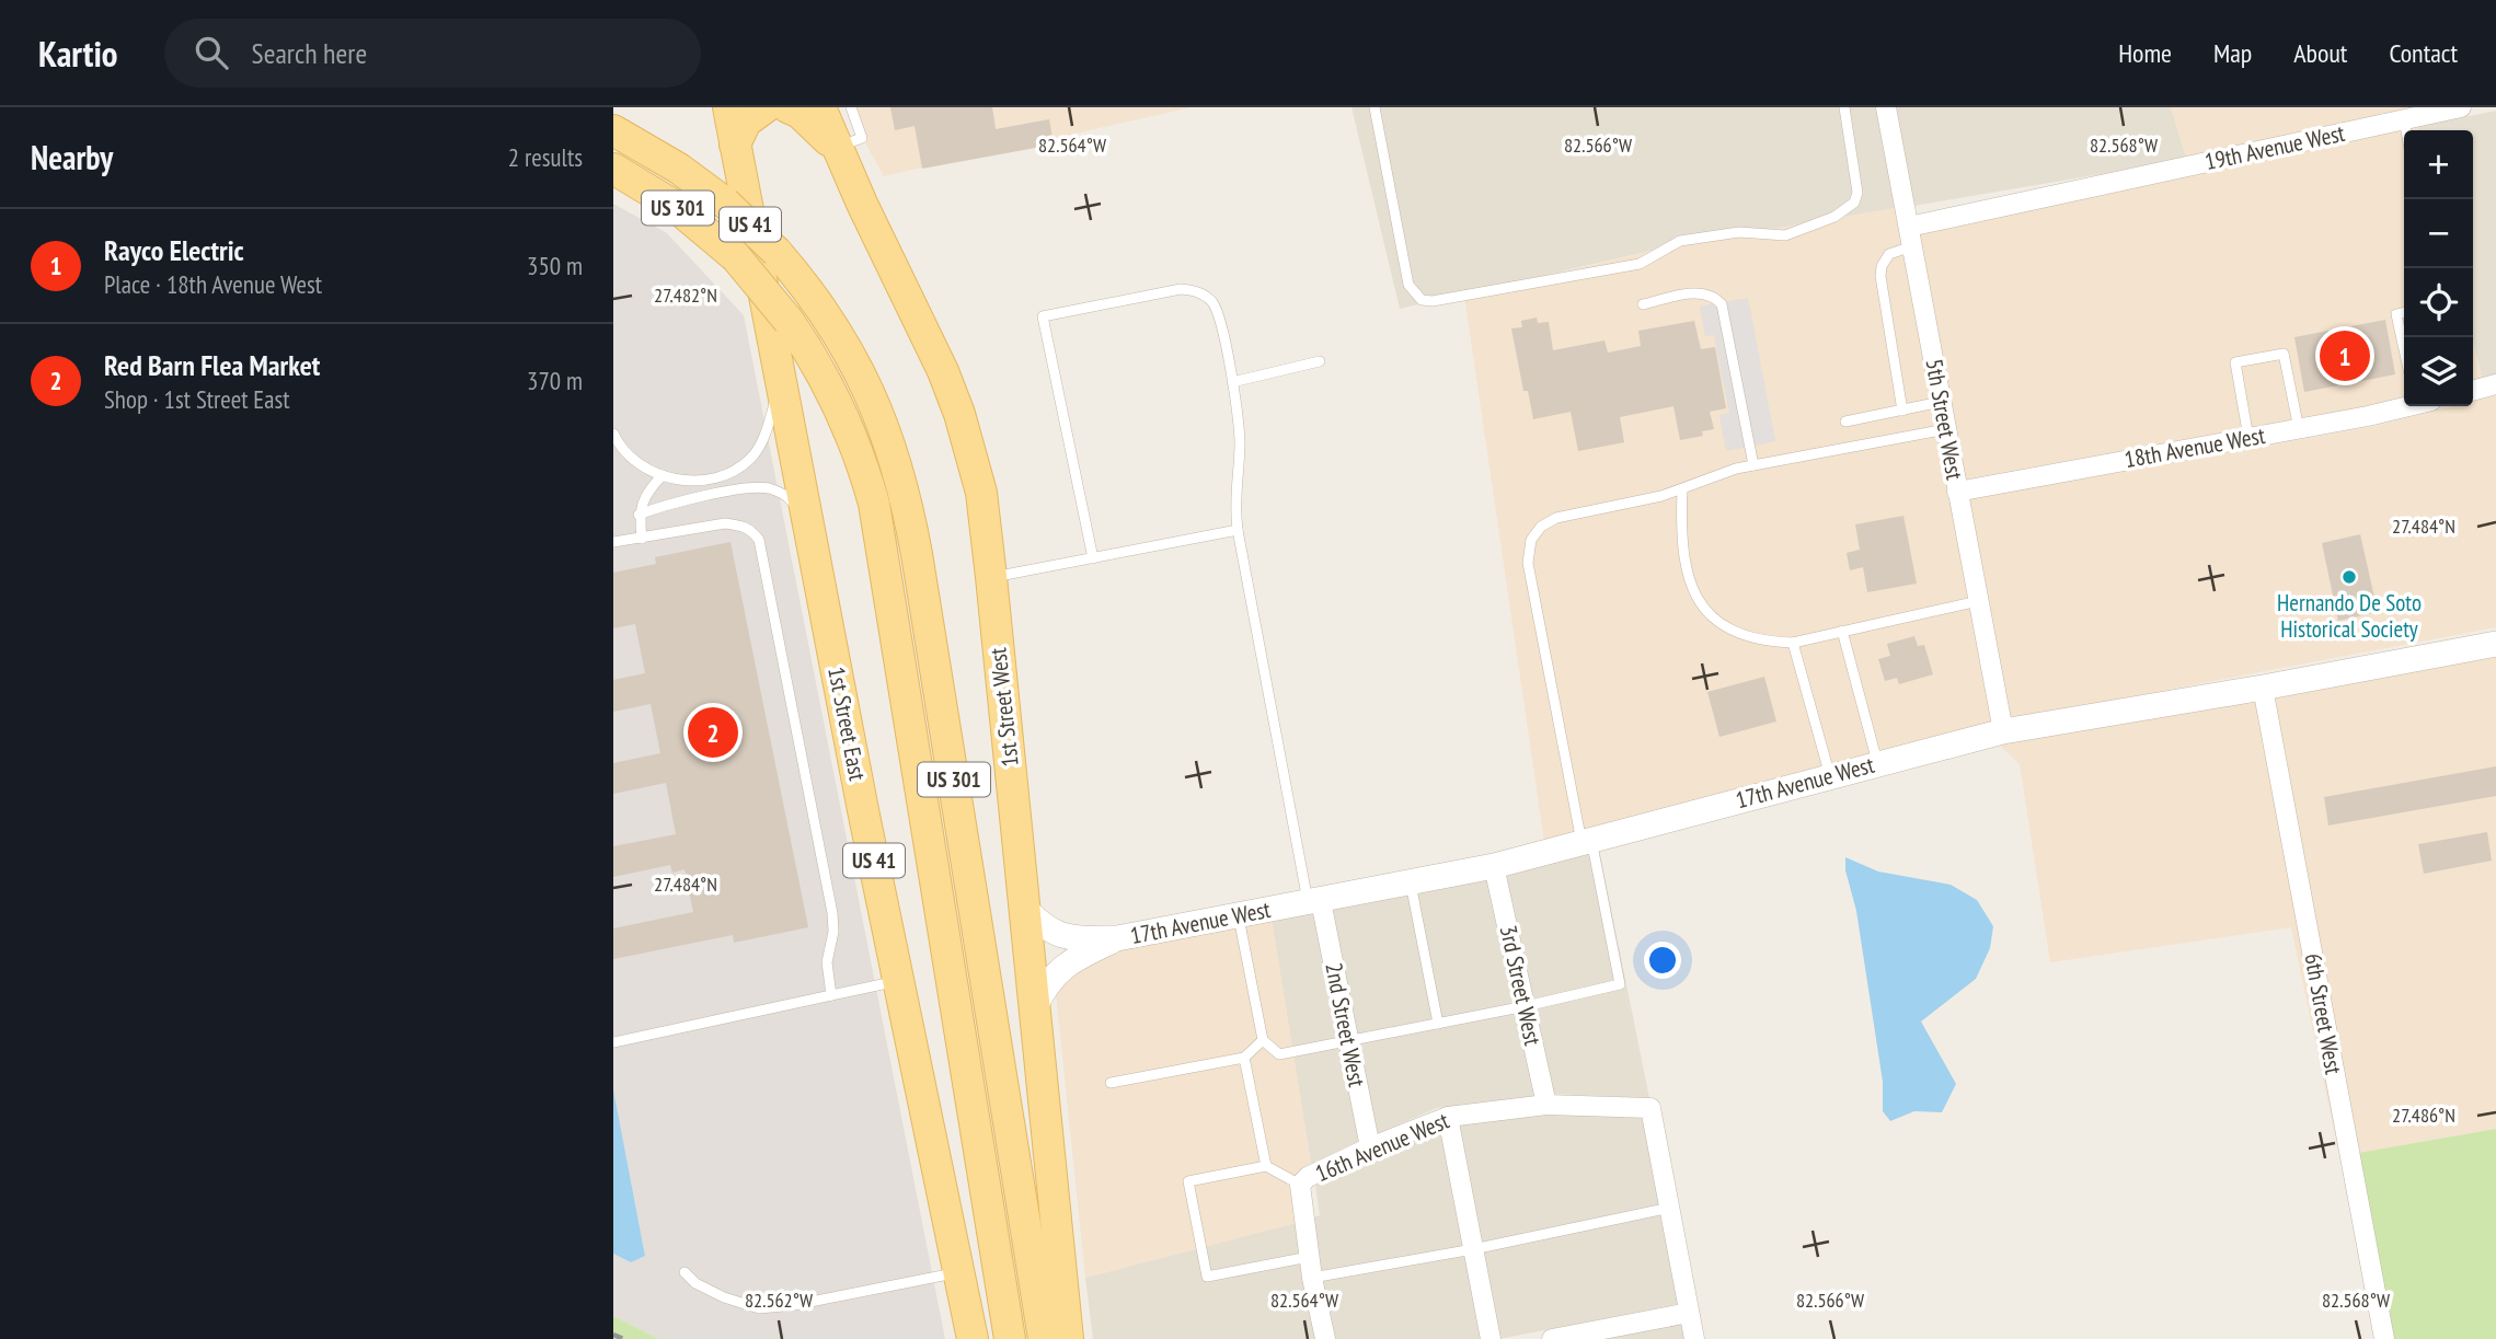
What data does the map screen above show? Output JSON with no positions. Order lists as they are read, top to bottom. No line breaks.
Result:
{"streets":{"main road":["US 301","US 41","1st Street West","1st Street East"],"street":["19th Avenue West","5th Street West","18th Avenue West","17th Avenue West","3rd Street West","6th Street West","2nd Street West","16th Avenue West"]},"crossings":[["19th Avenue West","5th Street West"],["5th Street West","18th Avenue West"],["5th Street West","17th Avenue West"],["1st Street West","17th Avenue West"],["17th Avenue West","3rd Street West"],["17th Avenue West","6th Street West"],["17th Avenue West","2nd Street West"],["3rd Street West","16th Avenue West"],["2nd Street West","16th Avenue West"]],"places":["Hernando De Soto Historical Society"],"page":{"header":"Kartio","search":"Search here","nav":["Home","Map","About","Contact"],"heading":["Nearby","2 results"],"map_buttons":["+","−"],"list":[{"mark":"1","name":"Rayco Electric","note":"Place · 18th Avenue West","value":"350 m"},{"mark":"2","name":"Red Barn Flea Market","note":"Shop · 1st Street East","value":"370 m"}],"pins":["1","2"]},"coordinates":["82.564°W","82.566°W","82.568°W","27.482°N","27.484°N","27.486°N","82.562°W"]}
